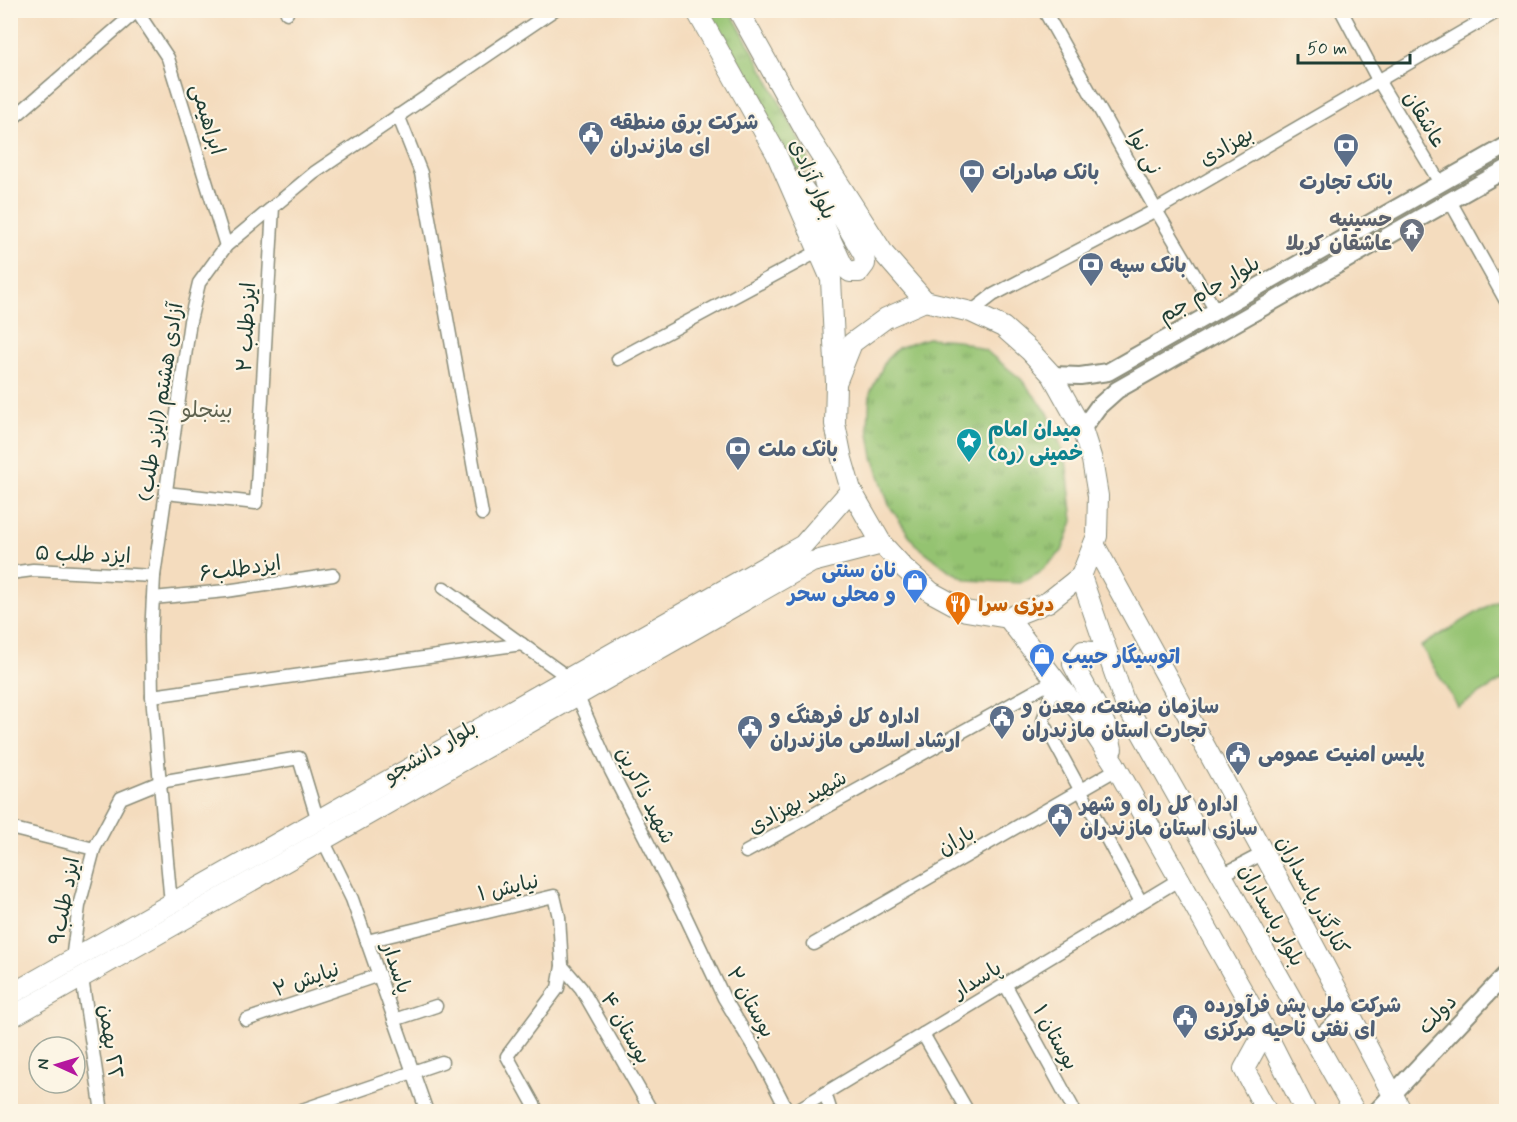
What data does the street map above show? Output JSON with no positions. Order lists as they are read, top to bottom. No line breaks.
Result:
{"streets":{"main road":["بلوار آزادی","بلوار جام جم","بلوار دانشجو","کنارگذر پاسداران","بلوار پاسداران","دولت"],"street":["ابراهیمی","عاشقان","بهزادی","نی نوا","ایزدطلب ۲","آزادی هشتم (ایزد طلب)","ايزد طلب ۵","ایزدطلب۶","شهید ذاکرین","شهید بهزادی","باران","نیایش ۱","ایزد طلب۹","پاسدار","نیایش ۲","بوستان ۲","بوستان ۴","بوستان ۱","٢٢ بهمن"]},"crossings":[["ابراهیمی","آزادی هشتم (ایزد طلب)"],["عاشقان","بهزادی"],["عاشقان","بلوار جام جم"],["بهزادی","نی نوا"],["نی نوا","بلوار جام جم"],["ایزدطلب ۲","آزادی هشتم (ایزد طلب)"],["آزادی هشتم (ایزد طلب)","ايزد طلب ۵"],["آزادی هشتم (ایزد طلب)","ایزدطلب۶"],["آزادی هشتم (ایزد طلب)","بلوار دانشجو"],["آزادی هشتم (ایزد طلب)","ایزد طلب۹"],["آزادی هشتم (ایزد طلب)","پاسدار"],["بلوار دانشجو","شهید ذاکرین"],["بلوار دانشجو","ایزد طلب۹"],["بلوار دانشجو","پاسدار"],["بلوار دانشجو","٢٢ بهمن"],["شهید ذاکرین","بوستان ۲"],["نیایش ۱","پاسدار"],["نیایش ۱","بوستان ۴"],["کنارگذر پاسداران","دولت"],["ایزد طلب۹","پاسدار"],["پاسدار","نیایش ۲"],["پاسدار","بوستان ۱"]],"districts":["بینجلو"],"places":{"public building":["شرکت برق منطقه ای مازندران","سازمان صنعت، معدن و تجارت استان مازندران","اداره کل فرهنگ و ارشاد اسلامی مازندران","پلیس امنیت عمومی","اداره کل راه و شهر سازی استان مازندران","شرکت ملی پش فرآورده ای نفتی ناحیه مرکزی"],"bank":["بانک تجارت","بانک صادرات","بانک سپه","بانک ملت"],"temple":["حسینیه عاشقان کربلا"],"place":["میدان امام خمینی (ره)"],"shop":["نان سنتی و محلی سحر","اتوسیگار حبیب"],"restaurant":["دیزی سرا"]},"scale_bar":"50 m","north":"left"}
